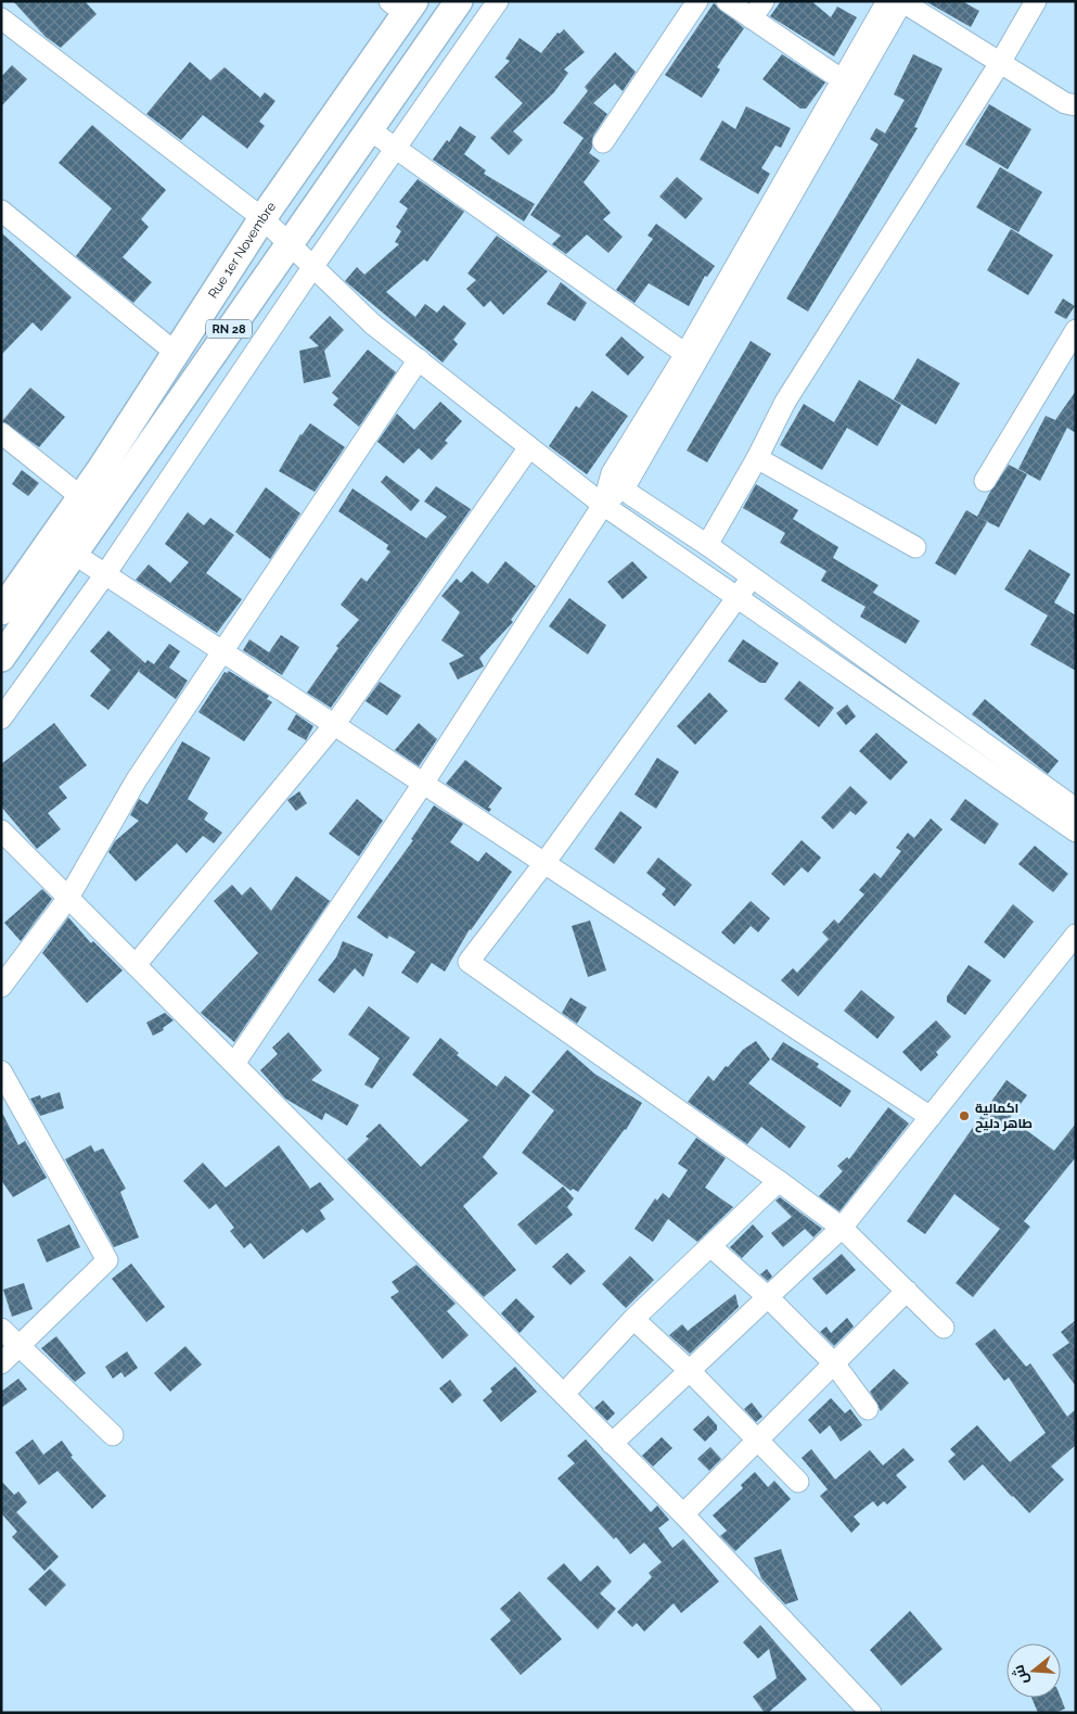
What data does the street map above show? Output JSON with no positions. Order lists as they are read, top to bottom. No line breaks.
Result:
{"streets":{"main road":["Rue 1er Novembre","RN 28"]},"places":["اكمالية طاهر دليح"],"north":"left"}
